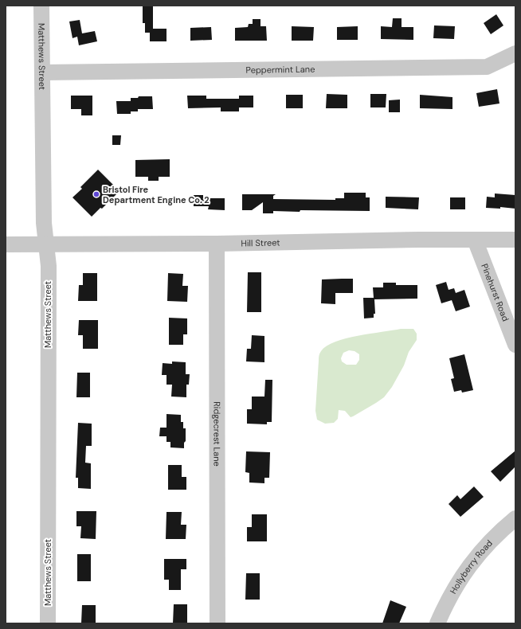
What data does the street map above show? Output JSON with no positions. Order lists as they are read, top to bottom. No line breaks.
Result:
{"streets":{"street":["Matthews Street","Peppermint Lane","Hill Street","Pinehurst Road","Ridgecrest Lane","Hollyberry Road"]},"crossings":[["Matthews Street","Peppermint Lane"],["Matthews Street","Hill Street"],["Hill Street","Pinehurst Road"],["Hill Street","Ridgecrest Lane"]],"places":["Bristol Fire Department Engine Co. 2"]}
